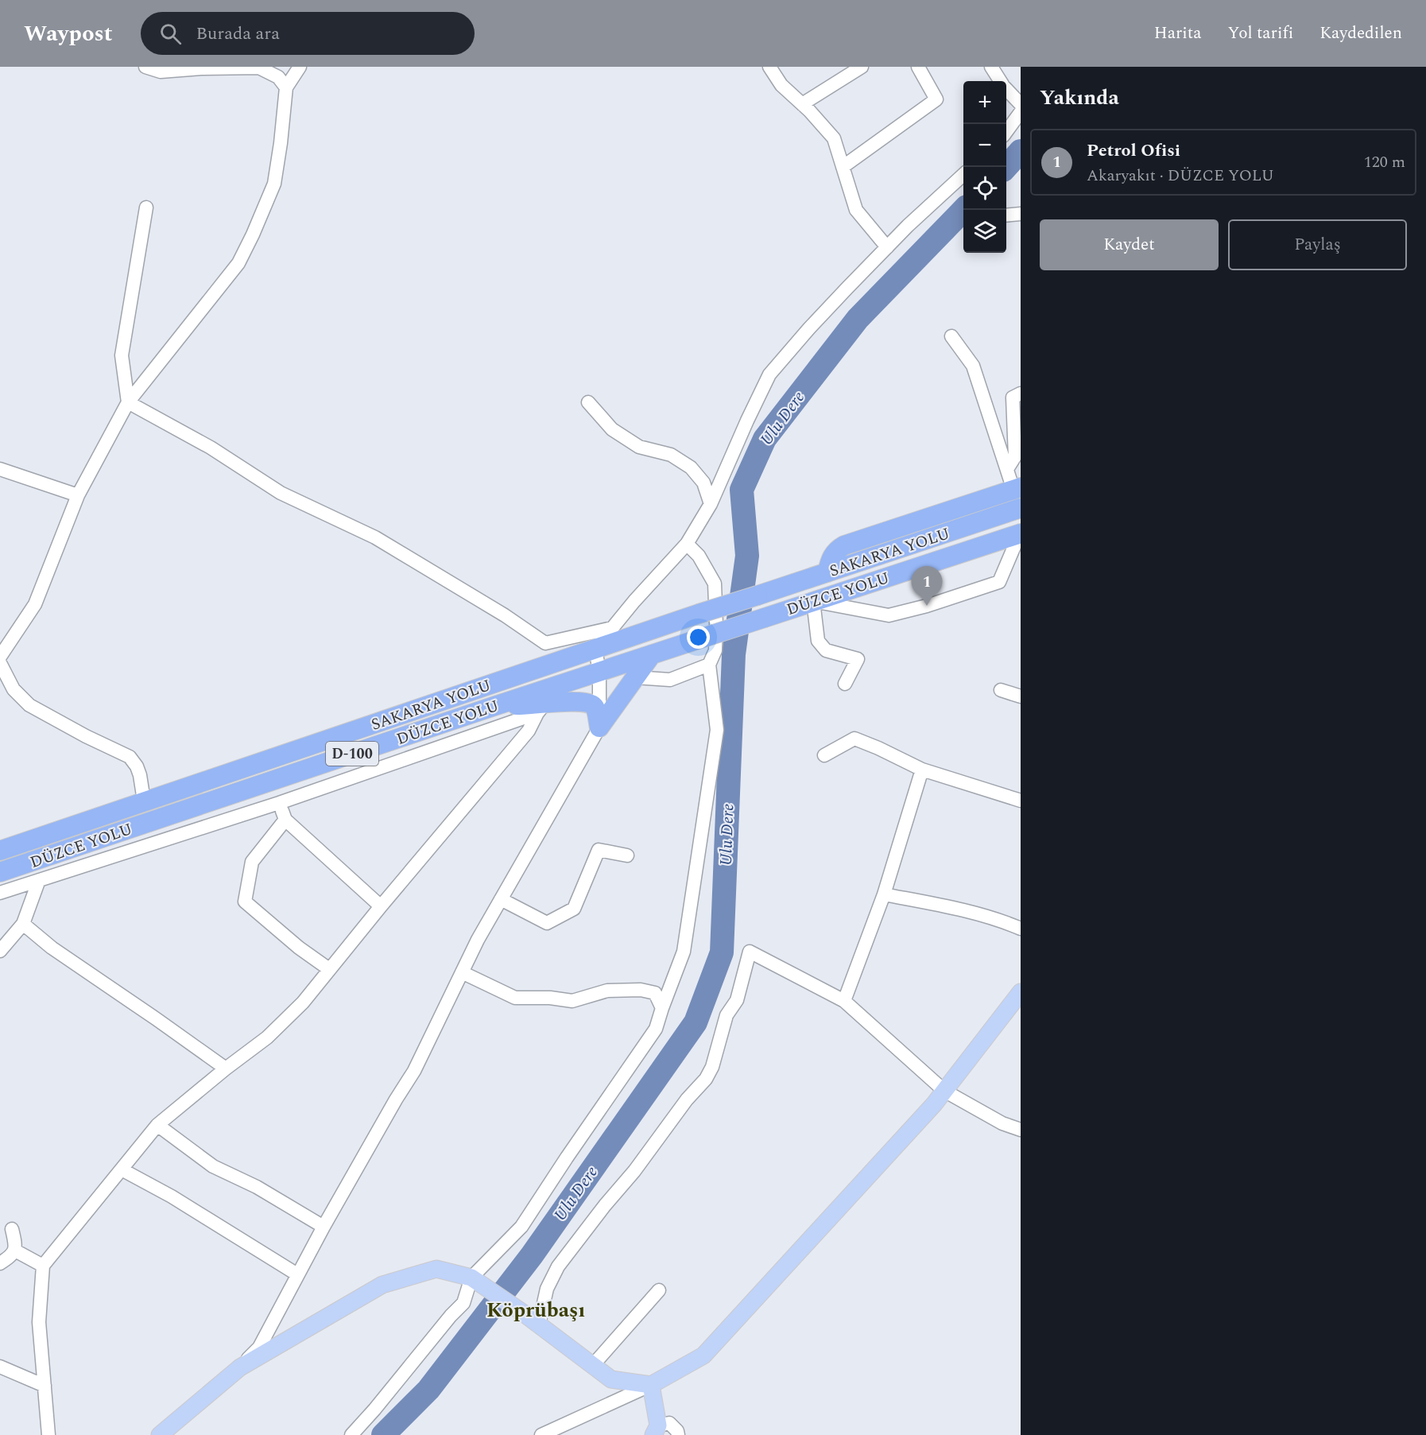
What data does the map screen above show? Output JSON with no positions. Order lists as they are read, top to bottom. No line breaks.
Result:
{"streets":{"highway":["SAKARYA YOLU","DÜZCE YOLU","D-100"]},"districts":["Köprübaşı"],"water":["Ulu Dere"],"page":{"header":"Waypost","search":"Burada ara","nav":["Harita","Yol tarifi","Kaydedilen"],"heading":"Yakında","map_buttons":["+","−"],"list":[{"mark":"1","name":"Petrol Ofisi","note":"Akaryakıt · DÜZCE YOLU","value":"120 m"}],"buttons":["Kaydet","Paylaş"],"pins":"1"}}
